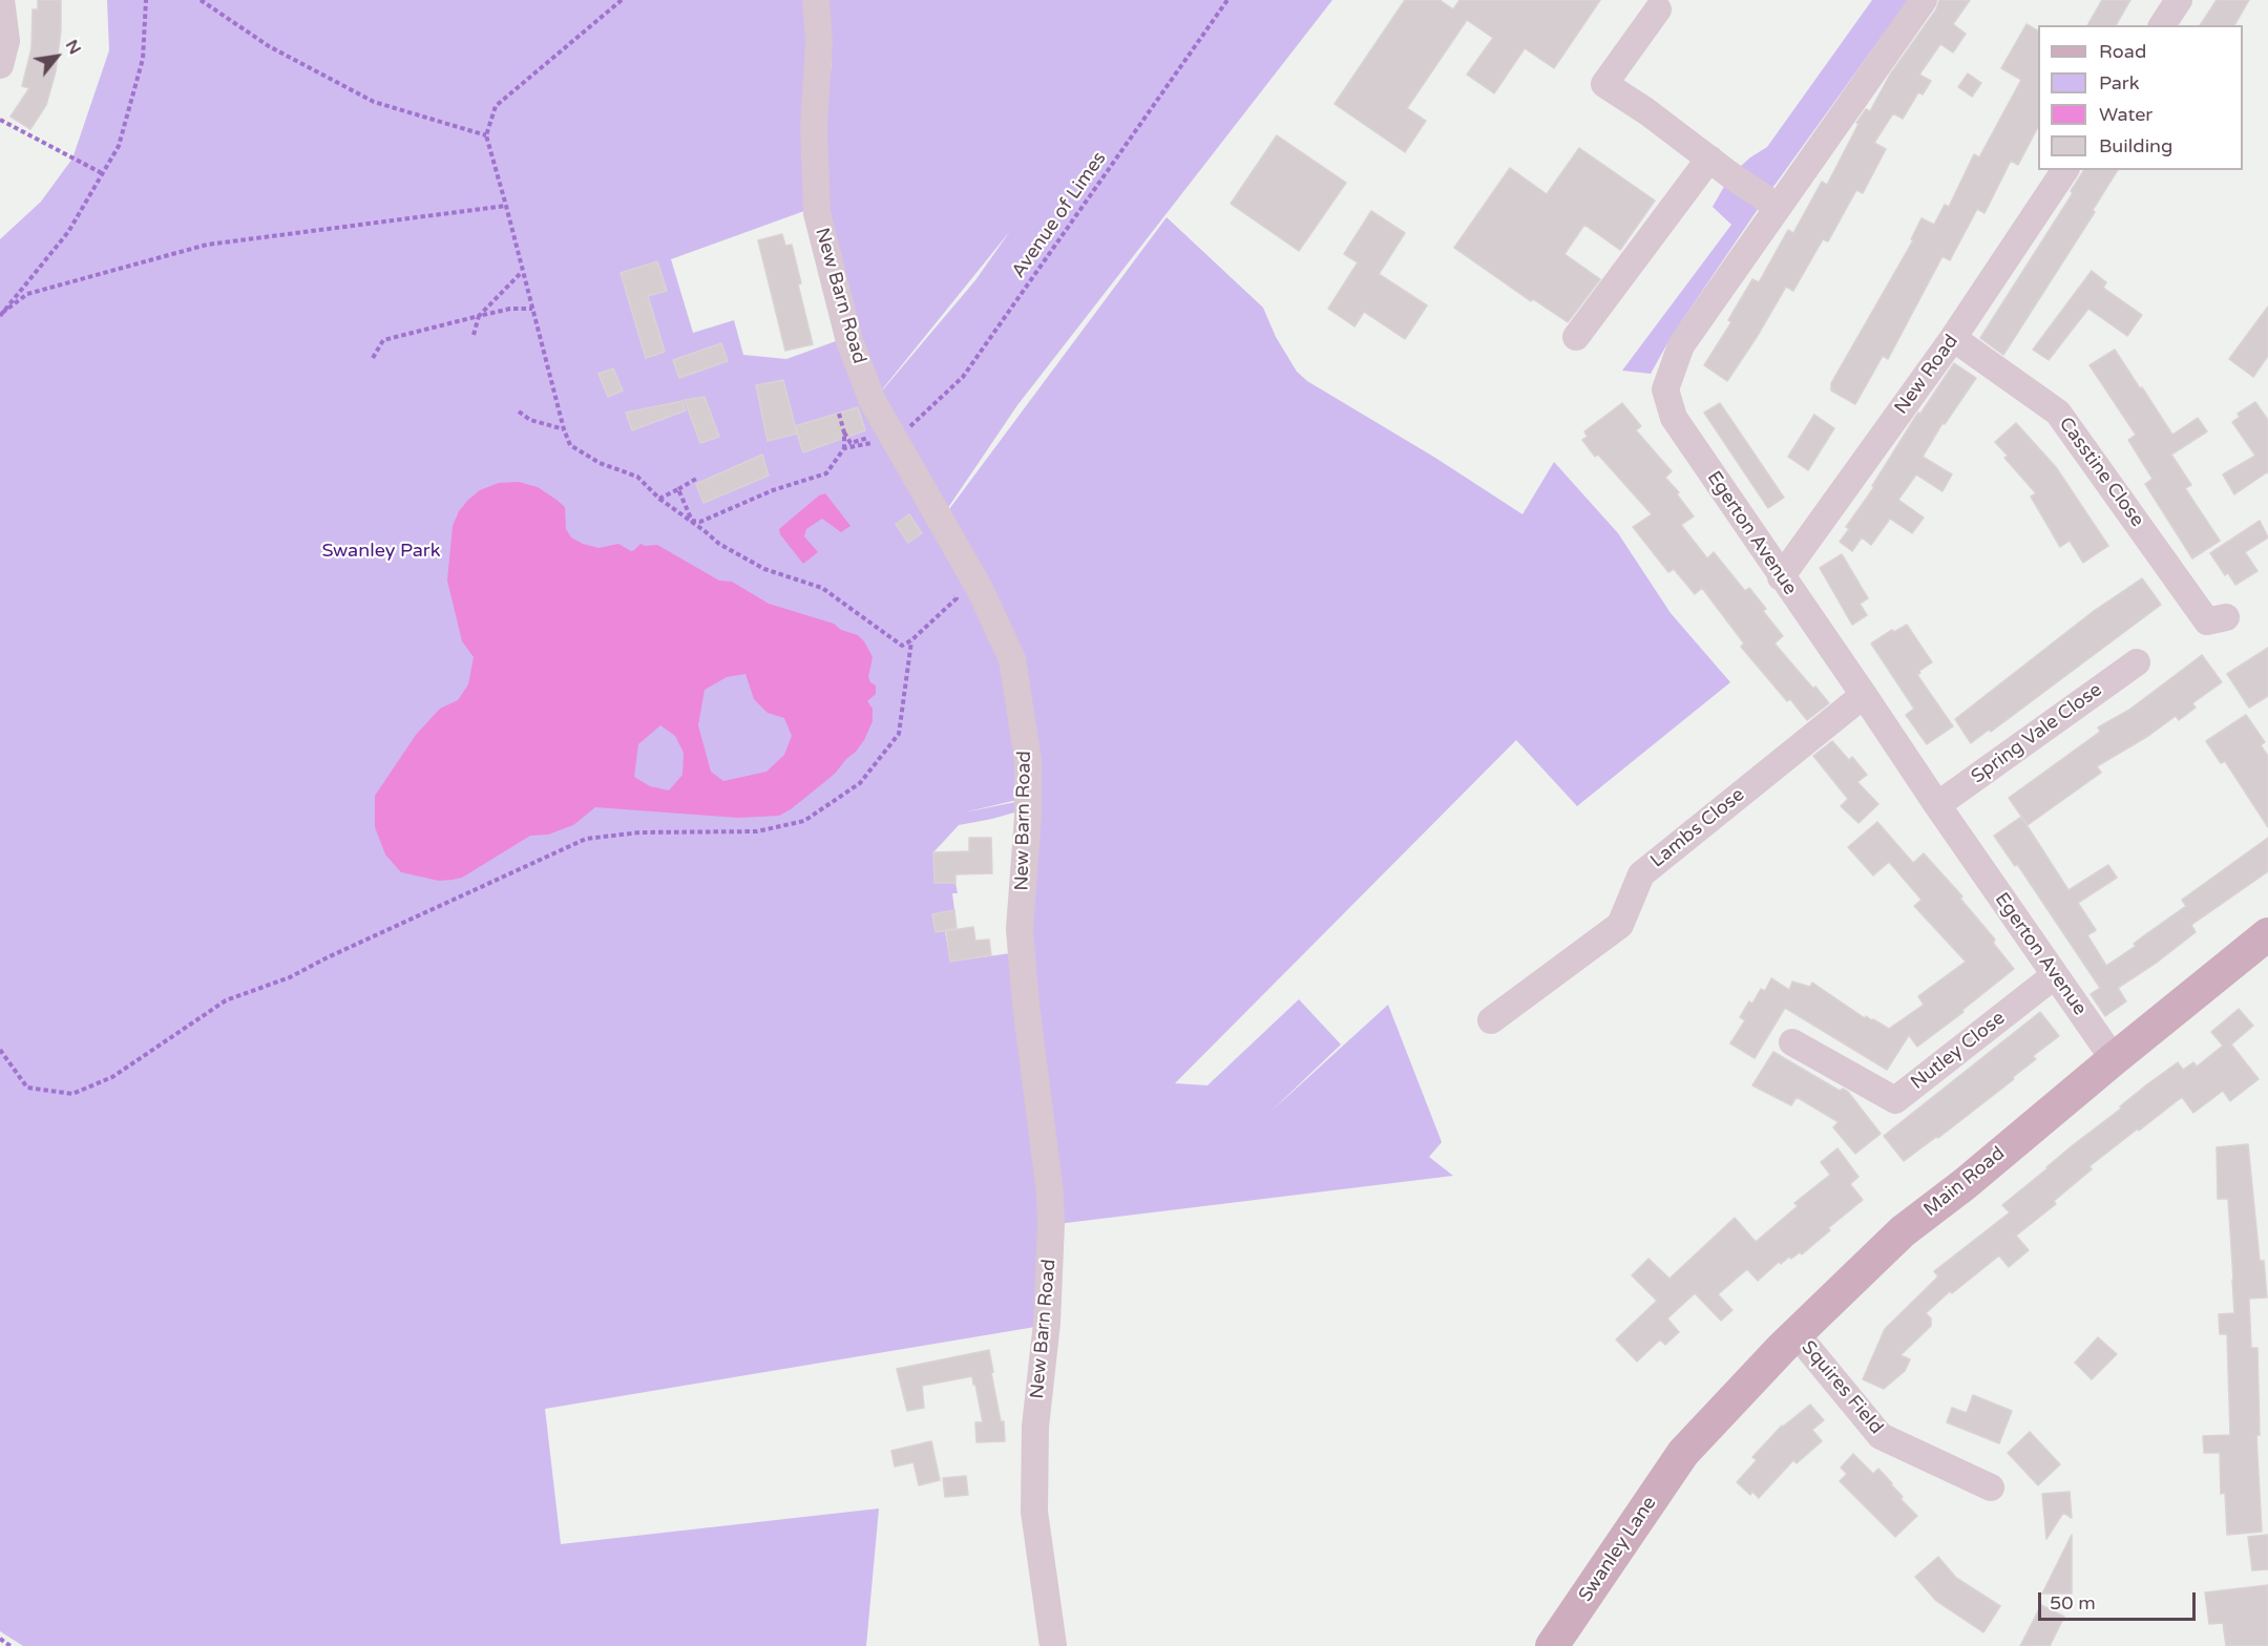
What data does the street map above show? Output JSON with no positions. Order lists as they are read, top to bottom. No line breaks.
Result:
{"streets":{"main road":["Main Road","Swanley Lane"],"street":["New Barn Road","New Road","Casstine Close","Egerton Avenue","Spring Vale Close","Lambs Close","Nutley Close","Squires Field"],"path":["Avenue of Limes"]},"crossings":[["New Road","Casstine Close"],["New Road","Egerton Avenue"],["Egerton Avenue","Spring Vale Close"],["Egerton Avenue","Lambs Close"],["Egerton Avenue","Nutley Close"],["Egerton Avenue","Main Road"],["Main Road","Squires Field"],["Main Road","Swanley Lane"]],"parks":["Swanley Park"],"legend":["Road","Park","Water","Building"],"scale_bar":"50 m","north":"top right"}
